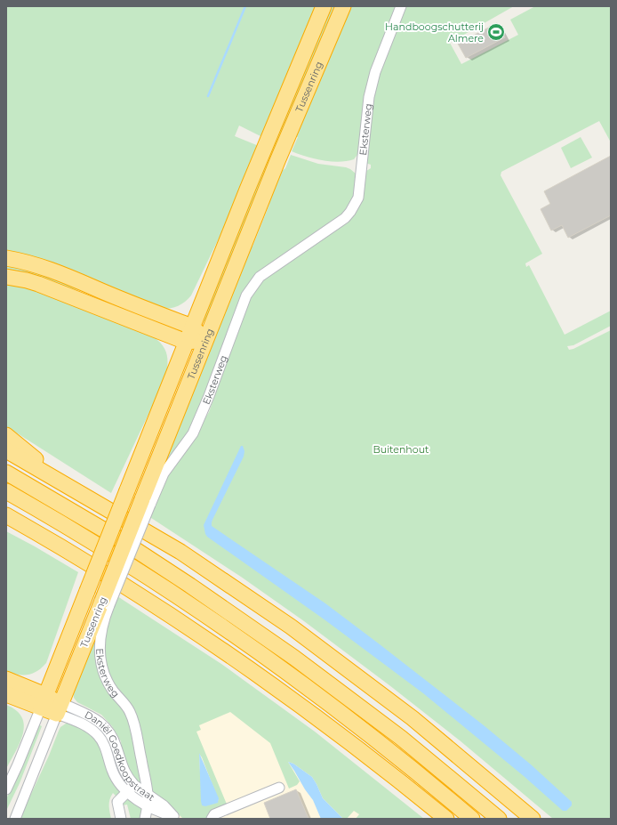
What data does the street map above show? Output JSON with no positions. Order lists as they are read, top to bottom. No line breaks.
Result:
{"streets":{"highway":["Tussenring"],"street":["Eksterweg","Daniël Goedkoopstraat"]},"crossings":[["Tussenring","Eksterweg"],["Tussenring","Daniël Goedkoopstraat"],["Eksterweg","Daniël Goedkoopstraat"]],"parks":["Buitenhout"],"places":{"sports":["Handboogschutterij Almere"]}}
